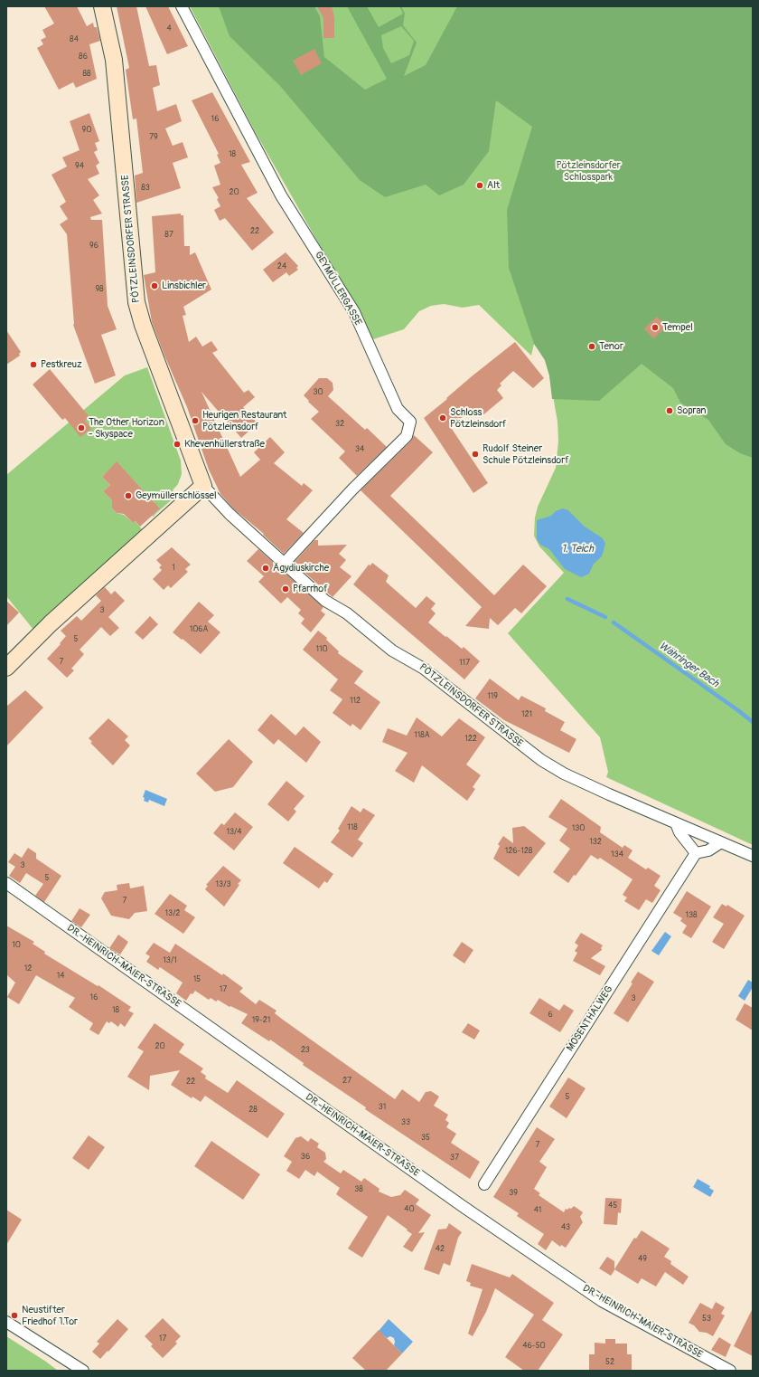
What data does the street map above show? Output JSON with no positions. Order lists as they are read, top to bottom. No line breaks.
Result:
{"streets":{"street":["PÖTZLEINSDORFER STRASSE","GEYMÜLLERGASSE","DR.-HEINRICH-MAIER-STRASSE","MOSENTHALWEG"]},"crossings":[["PÖTZLEINSDORFER STRASSE","GEYMÜLLERGASSE"]],"water":["1. Teich","Währinger Bach"],"parks":["Pötzleinsdorfer Schlosspark"],"places":["Alt","Linsbichler","Tempel","Tenor","Pestkreuz","Sopran","Schloss Pötzleinsdorf","Heurigen Restaurant Pötzleinsdorf","The Other Horizon - Skyspace","Khevenhüllerstraße","Rudolf Steiner Schule Pötzleinsdorf","Geymüllerschlössel","Ägydiuskirche","Pfarrhof","Neustifter Friedhof 1.Tor"],"house_numbers":["4","84","86","88","16","90","79","18","94","83","20","22","87","96","24","98","30","32","34","1","3","106A","5","110","7","117","119","112","121","118A","122","118","130","13/4","132","126-128","134","3","5","13/3","7","13/2","138","10","13/1","12","14","15","17","16","3","18","6","19-21","20","23","27","22","5","31","28","33","35","7","36","37","38","39","45","40","41","43","42","49","53","17","46-50","52"]}
